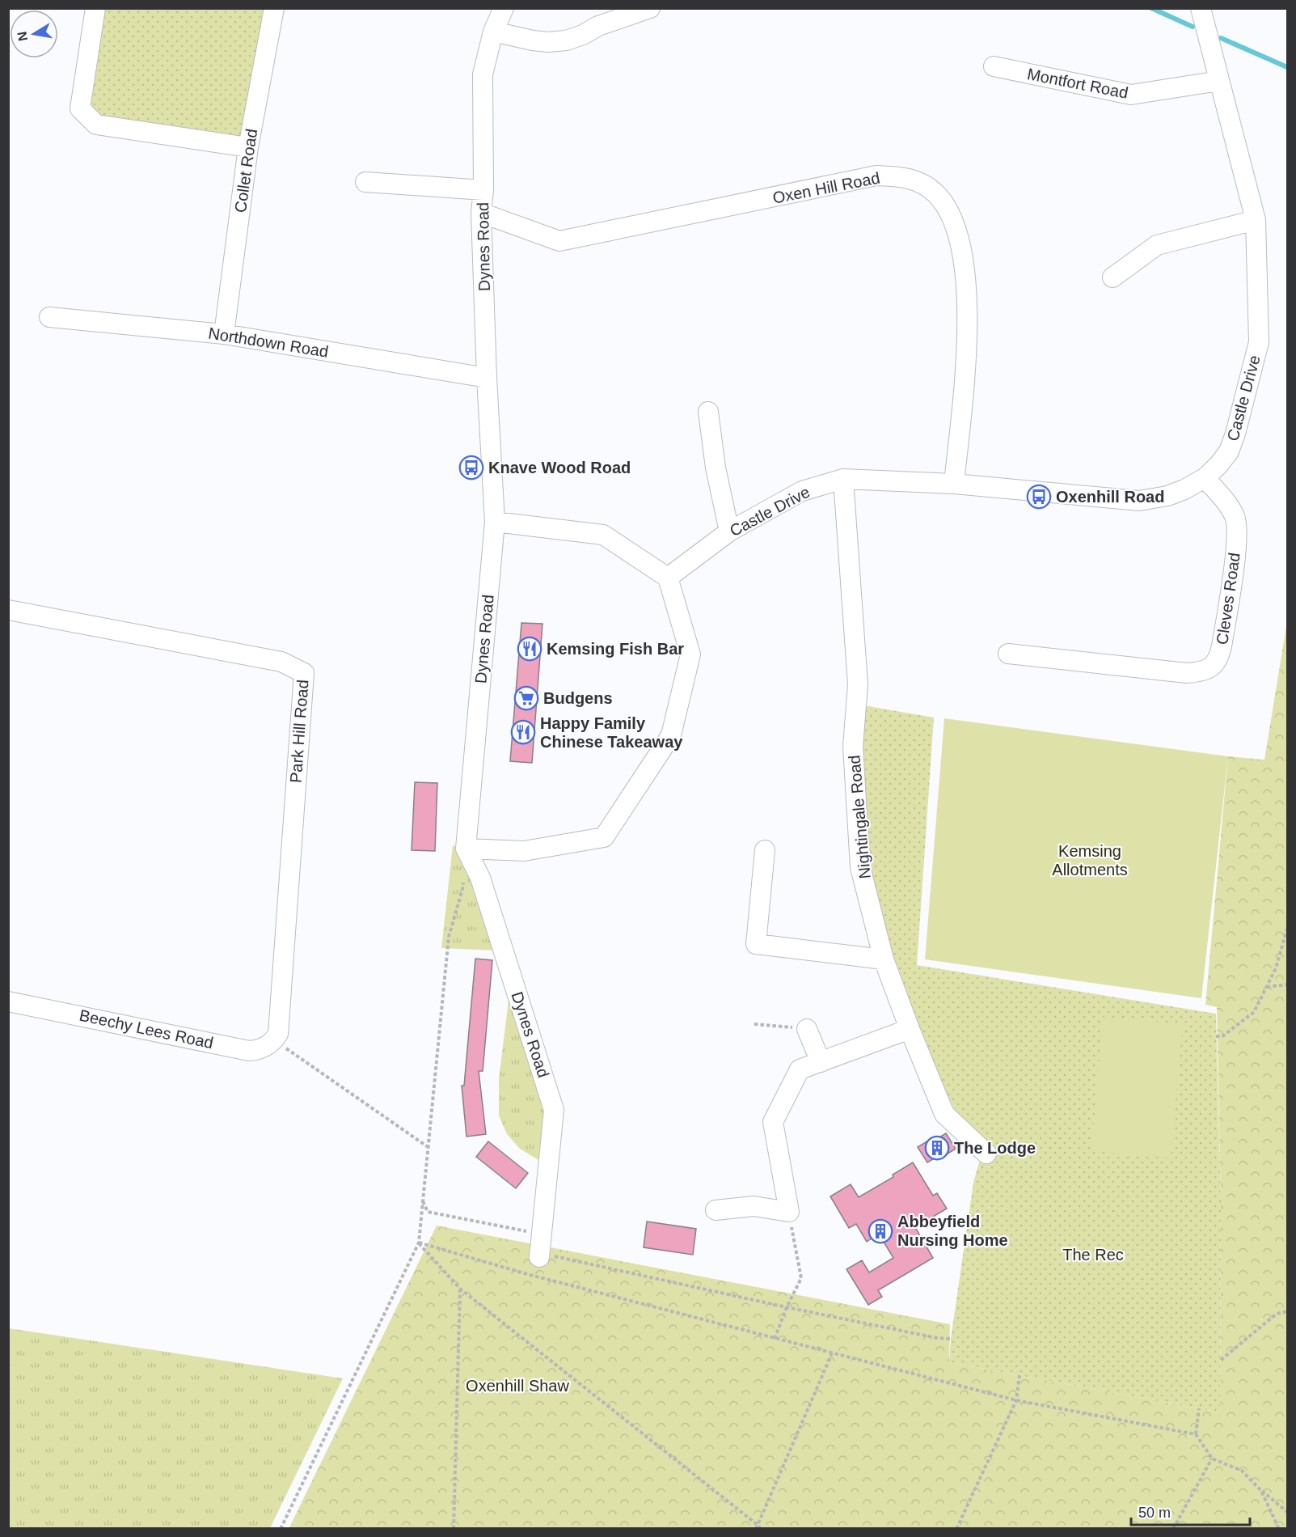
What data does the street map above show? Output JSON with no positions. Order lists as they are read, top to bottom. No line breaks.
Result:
{"streets":{"street":["Montfort Road","Collet Road","Oxen Hill Road","Dynes Road","Northdown Road","Castle Drive","Cleves Road","Park Hill Road","Nightingale Road","Beechy Lees Road"]},"crossings":[["Montfort Road","Castle Drive"],["Collet Road","Northdown Road"],["Oxen Hill Road","Dynes Road"],["Oxen Hill Road","Castle Drive"],["Dynes Road","Northdown Road"],["Castle Drive","Cleves Road"],["Castle Drive","Nightingale Road"],["Park Hill Road","Beechy Lees Road"]],"parks":["Kemsing Allotments","The Rec","Oxenhill Shaw"],"places":{"bus stop":["Knave Wood Road","Oxenhill Road"],"restaurant":["Kemsing Fish Bar","Happy Family Chinese Takeaway"],"supermarket":["Budgens"],"building":["The Lodge","Abbeyfield Nursing Home"]},"scale_bar":"50 m","north":"left"}
